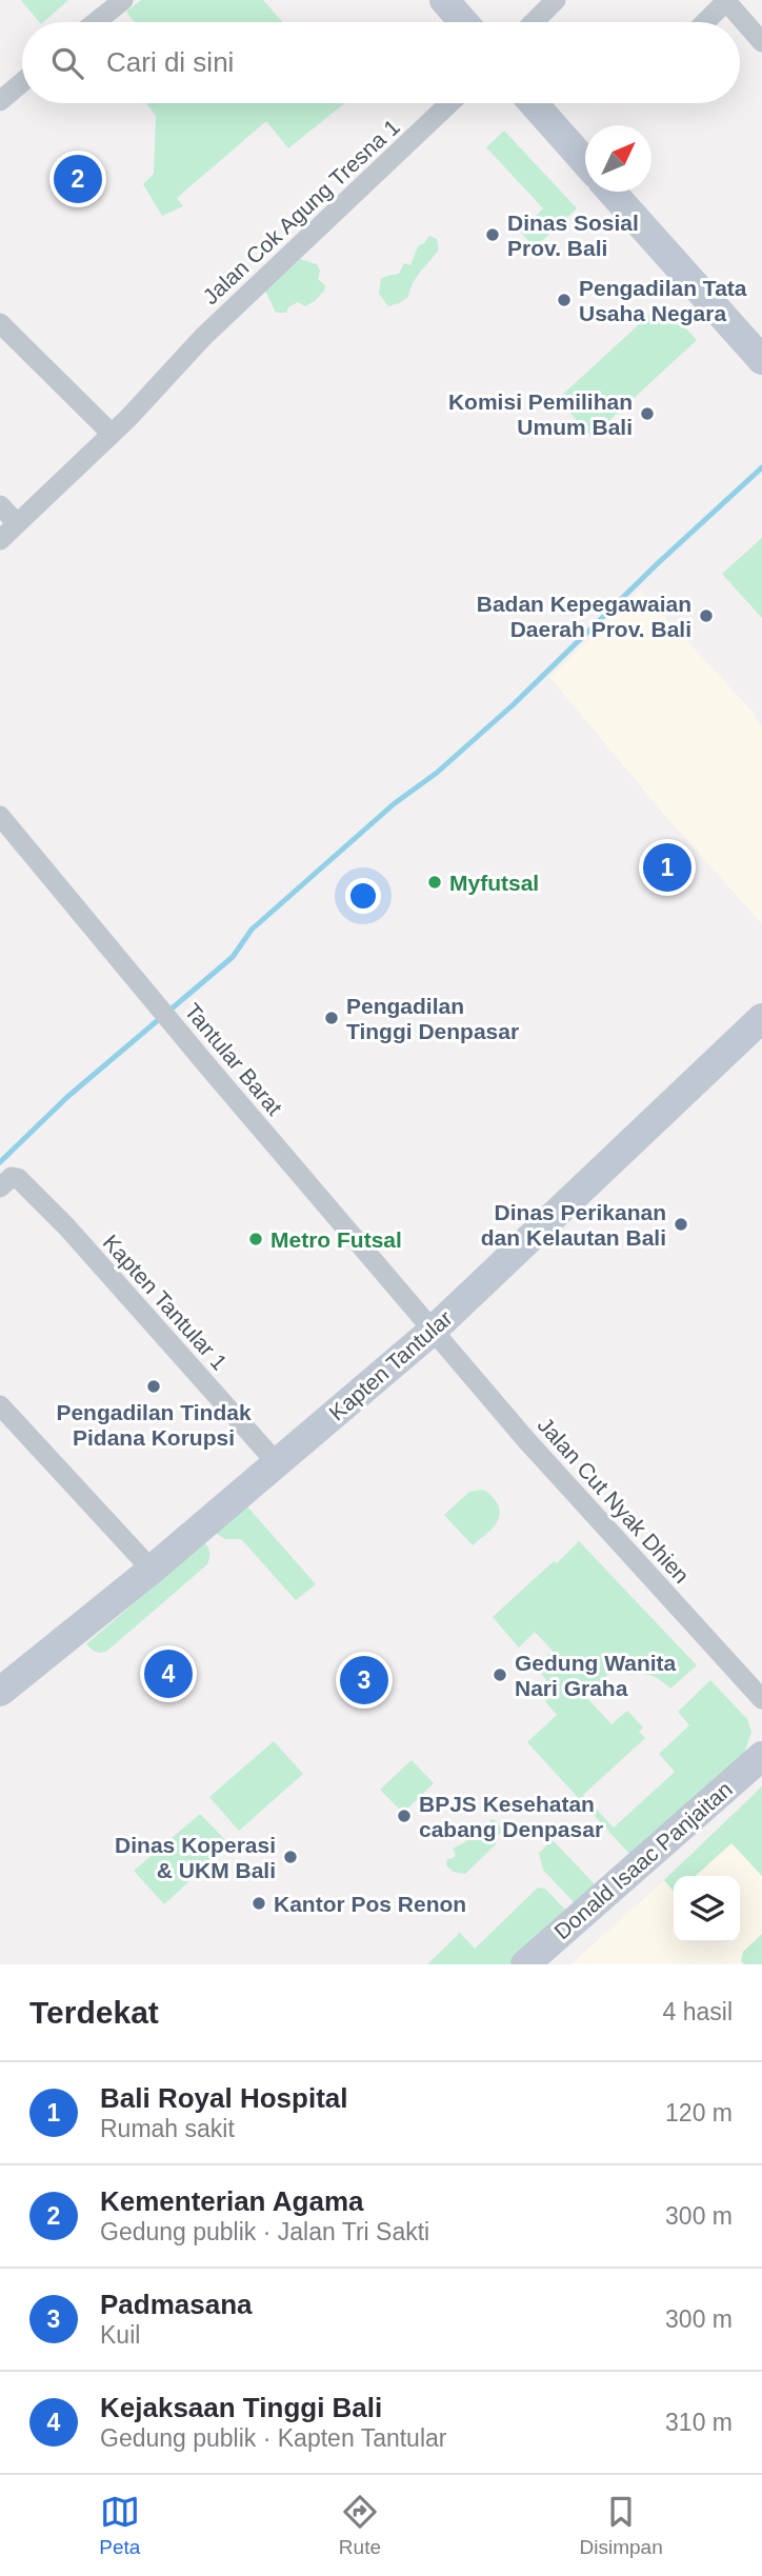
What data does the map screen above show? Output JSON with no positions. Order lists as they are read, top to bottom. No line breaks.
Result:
{"streets":{"street":["Jalan Cok Agung Tresna 1","Tantular Barat","Kapten Tantular 1","Kapten Tantular","Jalan Cut Nyak Dhien","Donald Isaac Panjaitan"]},"crossings":[["Tantular Barat","Kapten Tantular"],["Tantular Barat","Jalan Cut Nyak Dhien"],["Kapten Tantular 1","Kapten Tantular"],["Kapten Tantular","Jalan Cut Nyak Dhien"]],"places":["Dinas Sosial Prov. Bali","Pengadilan Tata Usaha Negara","Komisi Pemilihan Umum Bali","Badan Kepegawaian Daerah Prov. Bali","Myfutsal","Pengadilan Tinggi Denpasar","Dinas Perikanan dan Kelautan Bali","Metro Futsal","Pengadilan Tindak Pidana Korupsi","Gedung Wanita Nari Graha","BPJS Kesehatan cabang Denpasar","Dinas Koperasi & UKM Bali","Kantor Pos Renon"],"north":"top right","page":{"search":"Cari di sini","pins":["2","1","4","3"],"heading":["Terdekat","4 hasil"],"list":[{"mark":"1","name":"Bali Royal Hospital","note":"Rumah sakit","value":"120 m"},{"mark":"2","name":"Kementerian Agama","note":"Gedung publik · Jalan Tri Sakti","value":"300 m"},{"mark":"3","name":"Padmasana","note":"Kuil","value":"300 m"},{"mark":"4","name":"Kejaksaan Tinggi Bali","note":"Gedung publik · Kapten Tantular","value":"310 m"}],"nav":["Peta","Rute","Disimpan"]}}
